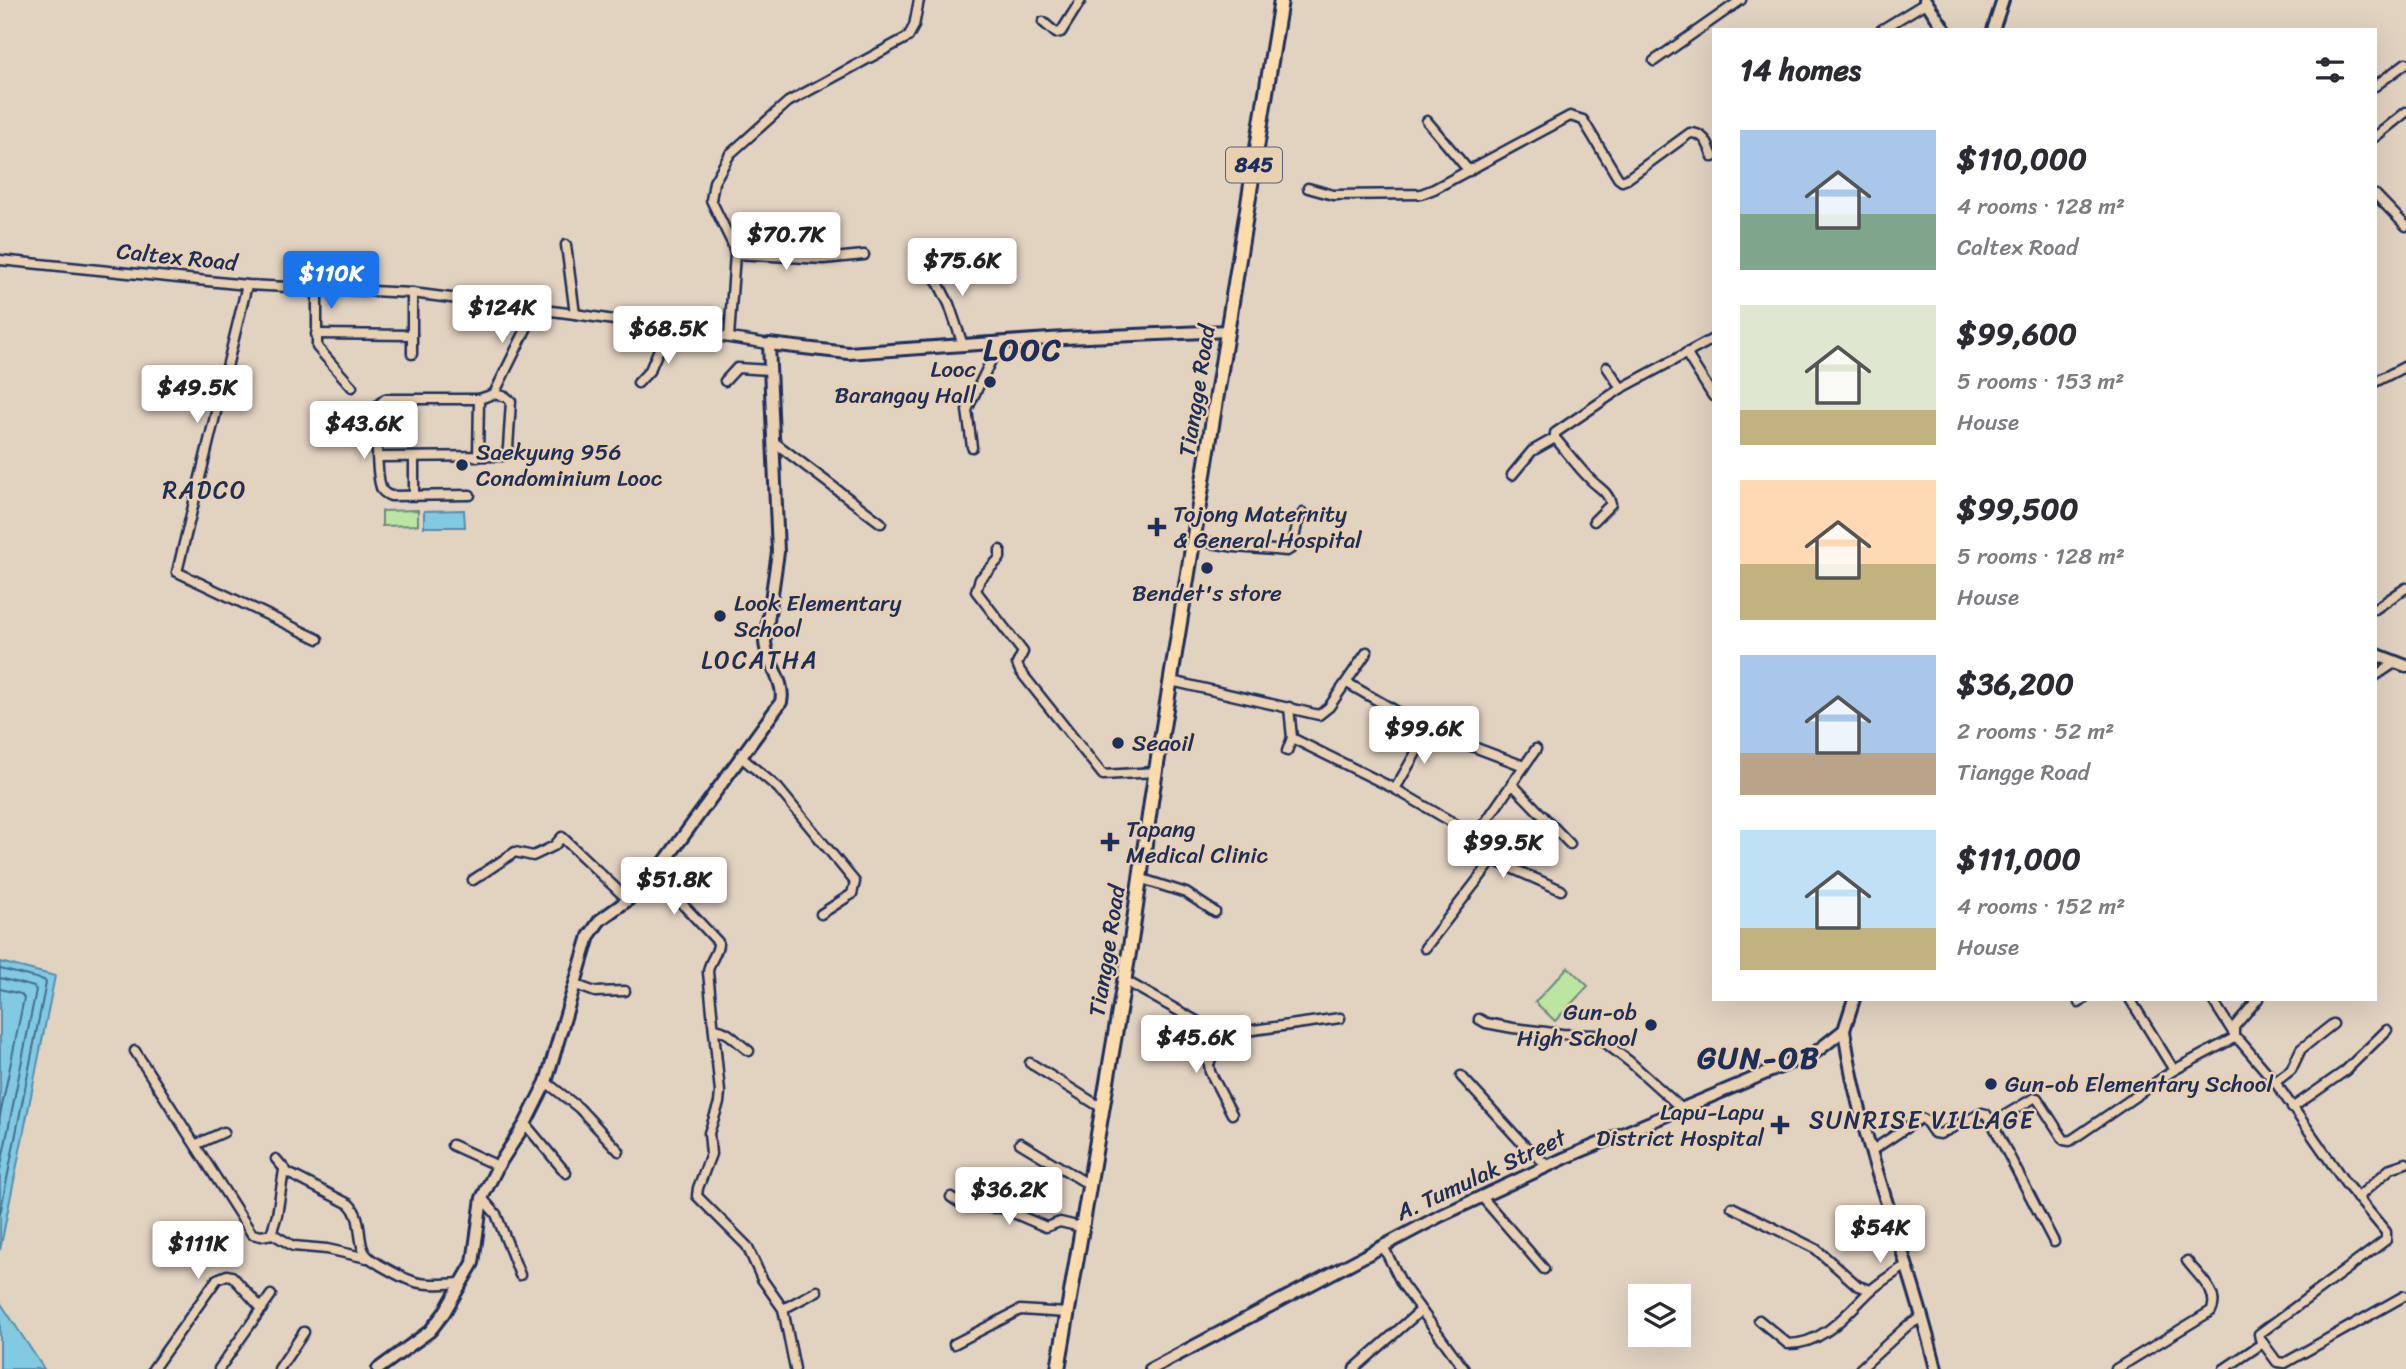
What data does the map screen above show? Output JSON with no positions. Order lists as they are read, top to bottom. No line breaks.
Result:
{"streets":{"main road":["845","Tiangge Road"],"street":["Caltex Road","A. Tumulak Street"]},"crossings":[["Caltex Road","Tiangge Road"]],"districts":["LOOC","RADCO","LOCATHA","GUN-OB","SUNRISE VILLAGE"],"places":{"other":["Looc Barangay Hall","Saekyung 956 Condominium Looc","Bendet's store","Look Elementary School","Seaoil","Gun-ob High School","Gun-ob Elementary School"],"health":["Tojong Maternity & General Hospital","Tapang Medical Clinic","Lapu-Lapu District Hospital"]},"page":{"heading":"14 homes","list":[{"name":"$110,000","note":"4 rooms · 128 m² · Caltex Road"},{"name":"$99,600","note":"5 rooms · 153 m² · House"},{"name":"$99,500","note":"5 rooms · 128 m² · House"},{"name":"$36,200","note":"2 rooms · 52 m² · Tiangge Road"},{"name":"$111,000","note":"4 rooms · 152 m² · House"}],"price":["$70.7K","$75.6K","$110K","$124K","$68.5K","$49.5K","$43.6K","$99.6K","$99.5K","$51.8K","$45.6K","$36.2K","$54K","$111K"]}}
